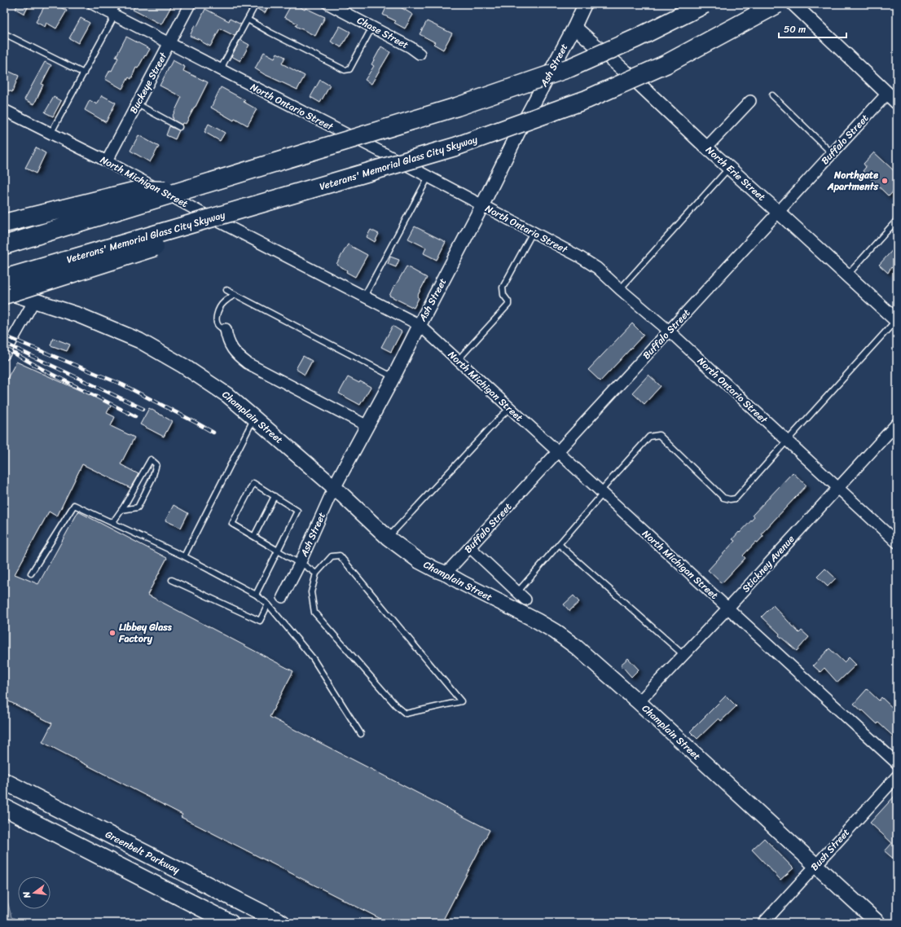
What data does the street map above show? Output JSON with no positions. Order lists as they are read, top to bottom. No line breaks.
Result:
{"streets":{"highway":["Veterans' Memorial Glass City Skyway"],"main road":["Champlain Street","Greenbelt Parkway"],"street":["Chase Street","Ash Street","Buckeye Street","North Ontario Street","Buffalo Street","North Erie Street","North Michigan Street","Stickney Avenue","Bush Street"]},"crossings":[["Ash Street","North Ontario Street"],["Ash Street","North Erie Street"],["Ash Street","North Michigan Street"],["Ash Street","Champlain Street"],["Buckeye Street","North Ontario Street"],["Buckeye Street","North Michigan Street"],["North Ontario Street","Buffalo Street"],["North Ontario Street","Stickney Avenue"],["Buffalo Street","North Erie Street"],["Buffalo Street","North Michigan Street"],["Buffalo Street","Champlain Street"],["North Michigan Street","Stickney Avenue"],["Champlain Street","Stickney Avenue"],["Champlain Street","Bush Street"]],"places":["Northgate Apartments","Libbey Glass Factory"],"scale_bar":"50 m","north":"left"}
